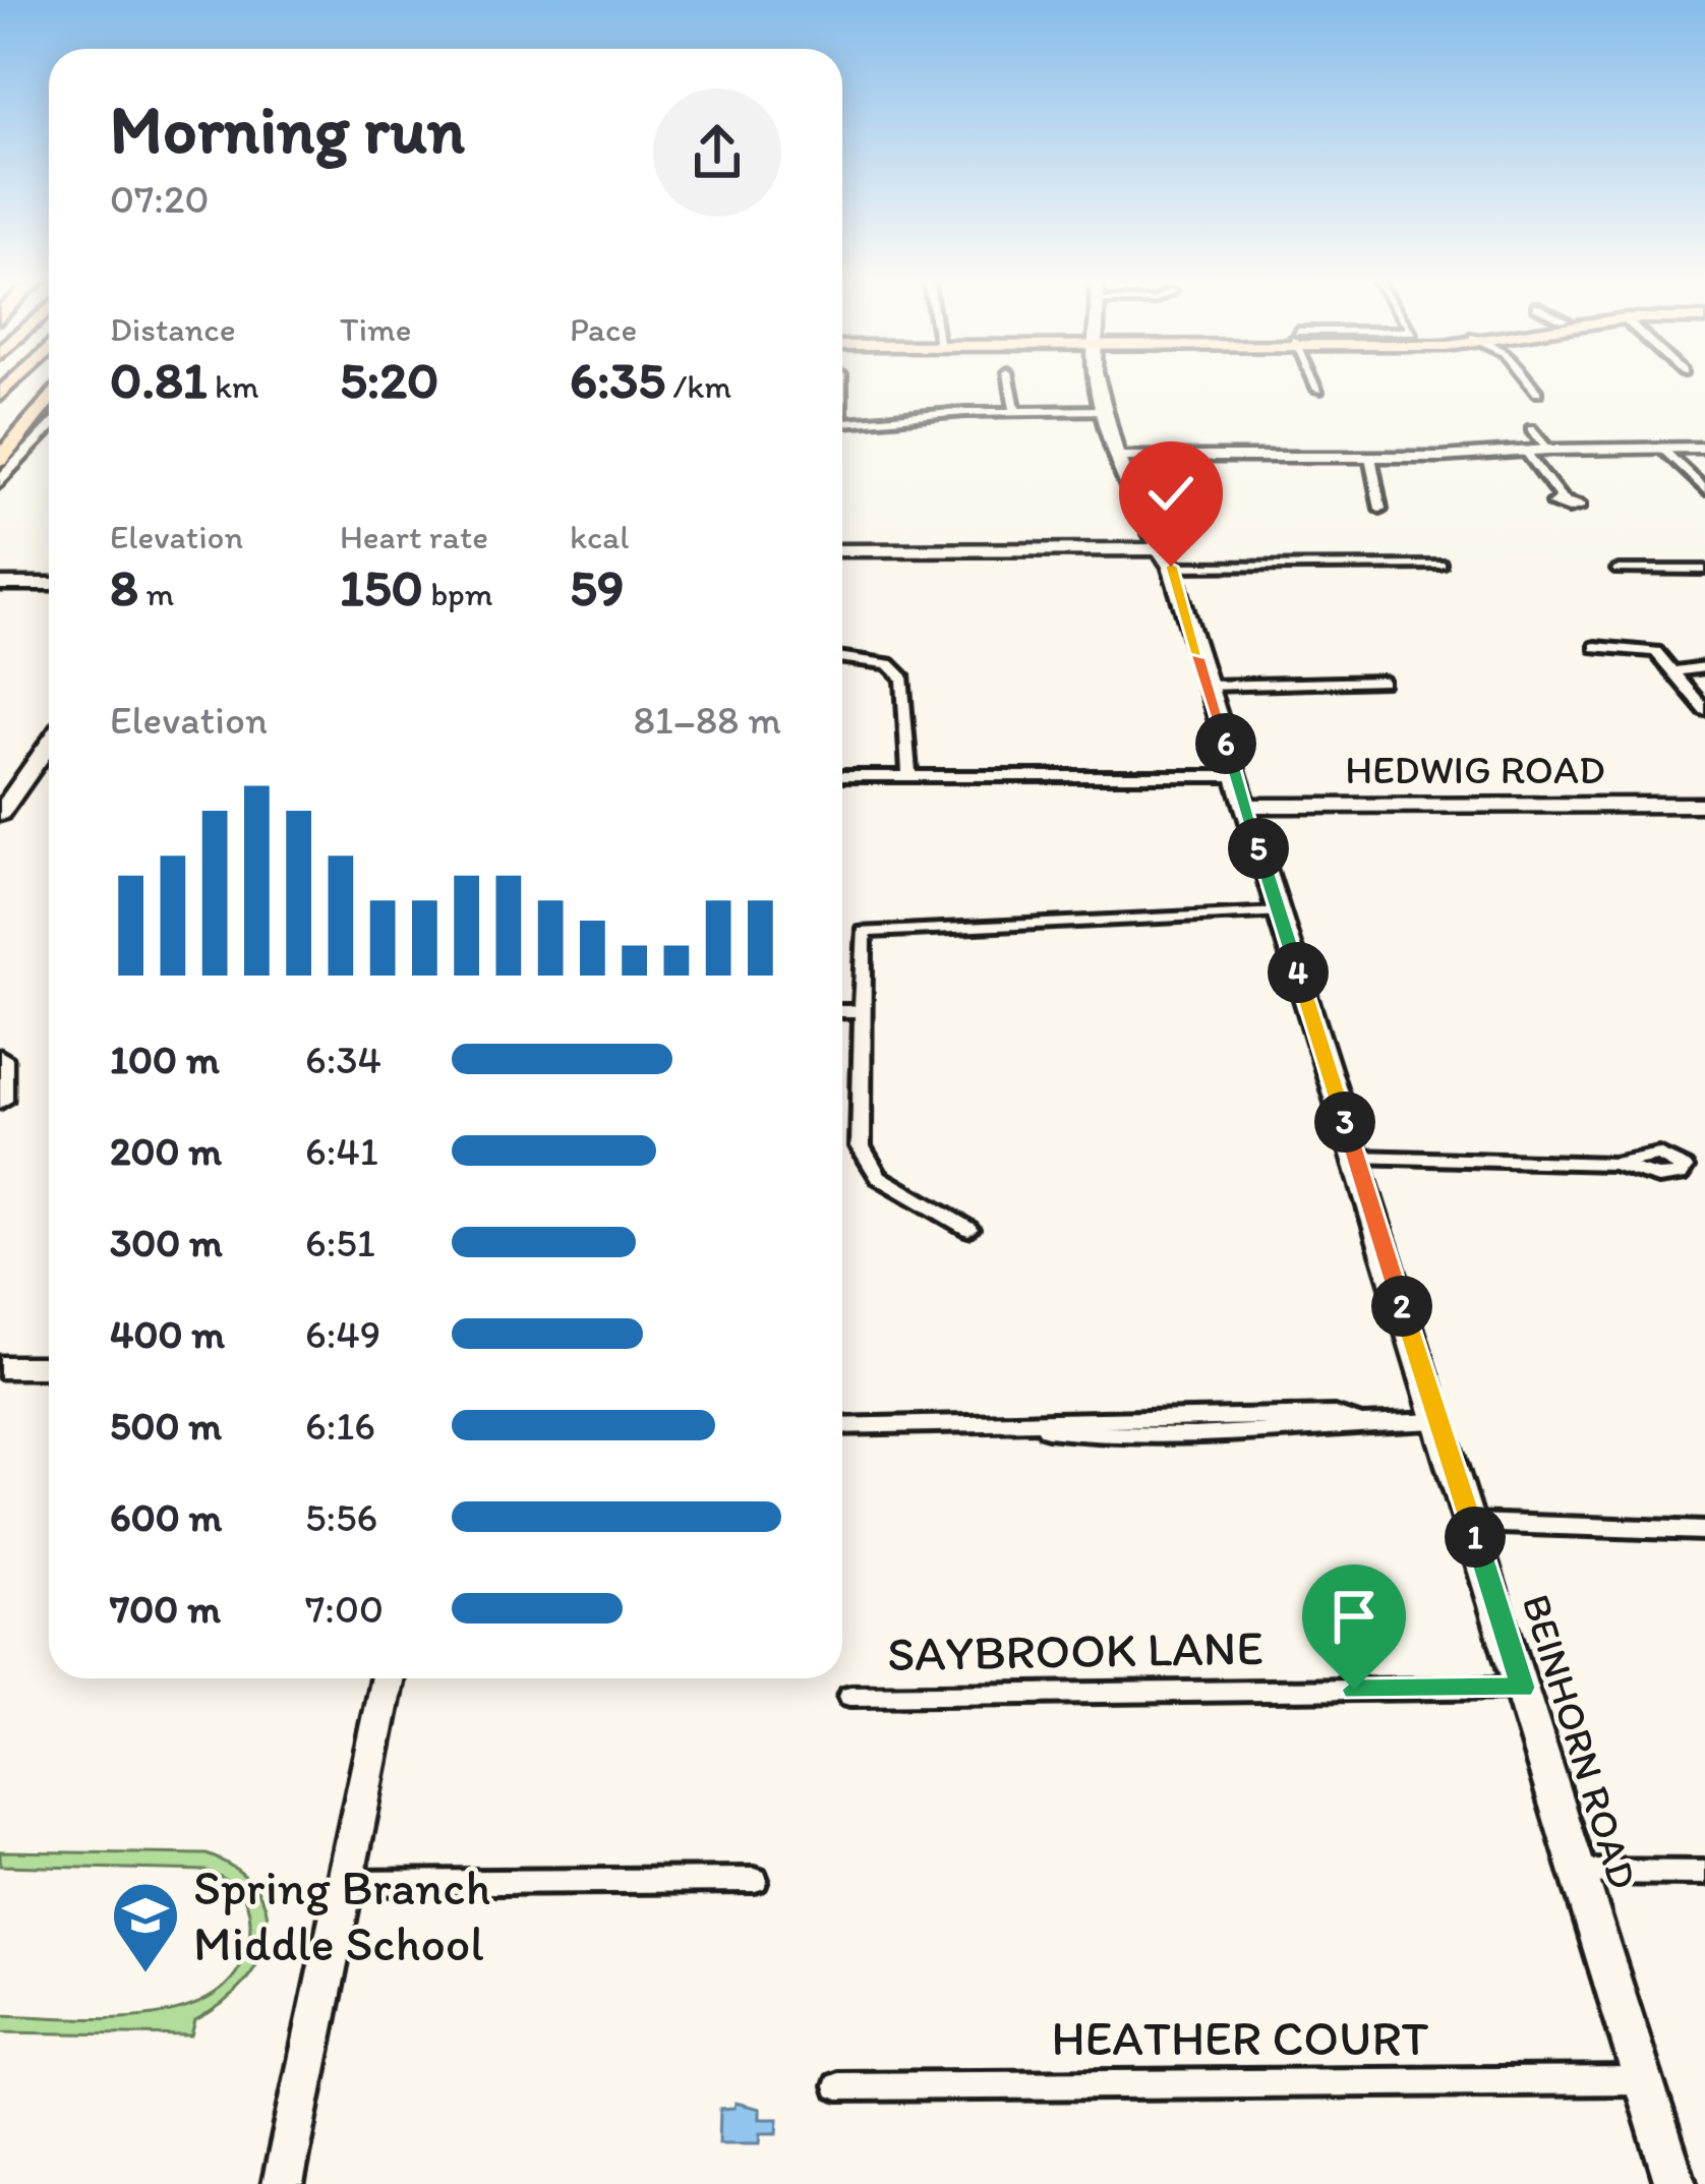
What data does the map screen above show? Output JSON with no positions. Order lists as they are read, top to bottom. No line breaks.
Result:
{"streets":{"street":["HEDWIG ROAD","SAYBROOK LANE","BEINHORN ROAD","HEATHER COURT"]},"crossings":[["HEDWIG ROAD","BEINHORN ROAD"],["SAYBROOK LANE","BEINHORN ROAD"],["BEINHORN ROAD","HEATHER COURT"]],"places":{"school or university":["Spring Branch Middle School"]},"page":{"heading":["Morning run","07:20"],"stats":[["Distance","0.81 km"],["Time","5:20"],["Pace","6:35 /km"],["Elevation","8 m"],["Heart rate","150 bpm"],["kcal","59"]],"chart":["Elevation","81–88 m"],"pins":["6","5","4","3","2","1"],"list":[{"name":"100 m","note":"6:34"},{"name":"200 m","note":"6:41"},{"name":"300 m","note":"6:51"},{"name":"400 m","note":"6:49"},{"name":"500 m","note":"6:16"},{"name":"600 m","note":"5:56"},{"name":"700 m","note":"7:00"}]}}
